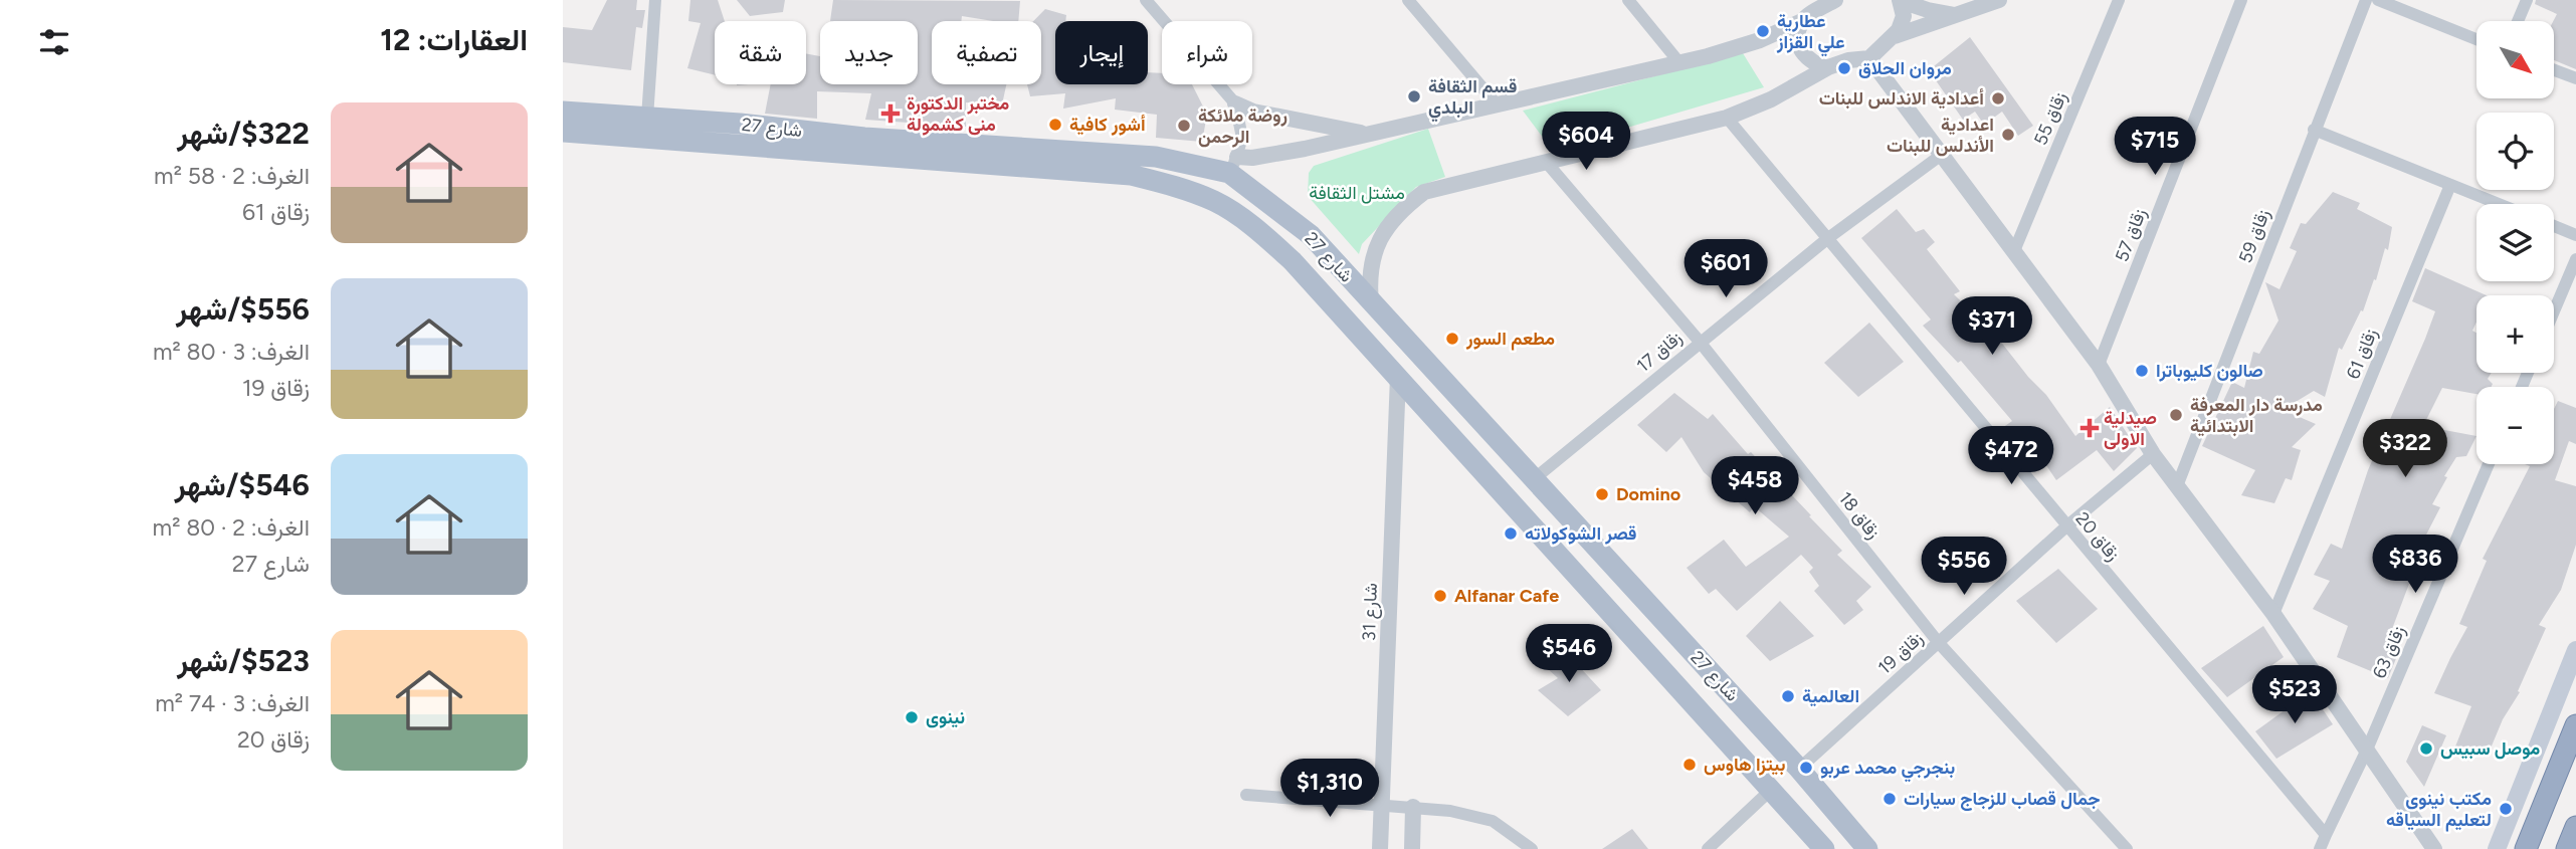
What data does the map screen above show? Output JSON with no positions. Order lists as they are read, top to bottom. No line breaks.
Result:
{"streets":{"main road":["شارع 27"],"street":["زقاق 55","زقاق 57","زقاق 59","زقاق 17","زقاق 61","زقاق 18","زقاق 20","شارع 31","زقاق 63","زقاق 19"]},"crossings":[["شارع 27","زقاق 17"],["شارع 27","شارع 31"],["شارع 27","زقاق 19"],["زقاق 17","زقاق 18"],["زقاق 17","زقاق 20"],["زقاق 18","زقاق 19"],["زقاق 20","زقاق 63"],["زقاق 20","زقاق 19"]],"parks":["مشتل الثقافة"],"places":{"other":["عطارية علي القزاز","مروان الحلاق","قسم الثقافة البلدي","أعدادية الاندلس للبنات","أشور كافية","روضة ملائكة الرحمن","اعدادية الأندلس للبنات","مطعم السور","صالون كليوباترا","مدرسة دار المعرفة الابتدائية","Domino","قصر الشوكولاته","Alfanar Cafe","العالمية","نينوى","موصل سبيس","بيتزا هاوس","بنجرجي محمد عربو","جمال قصاب للزجاج سيارات","مكتب نينوى لتعليم السياقه"],"health":["مختبر الدكتورة منى كشمولة","صيدلية الاولى"]},"north":"bottom right","page":{"heading":"العقارات: 12","map_buttons":["+","−"],"chip":["شراء","إيجار","تصفية","جديد","شقة"],"list":[{"name":"$322/شهر","note":"الغرف: 2 · 58 m² · زقاق 61"},{"name":"$556/شهر","note":"الغرف: 3 · 80 m² · زقاق 19"},{"name":"$546/شهر","note":"الغرف: 2 · 80 m² · شارع 27"},{"name":"$523/شهر","note":"الغرف: 3 · 74 m² · زقاق 20"}],"price":["$604","$715","$601","$371","$322","$472","$458","$836","$556","$546","$523","$1,310"]}}
